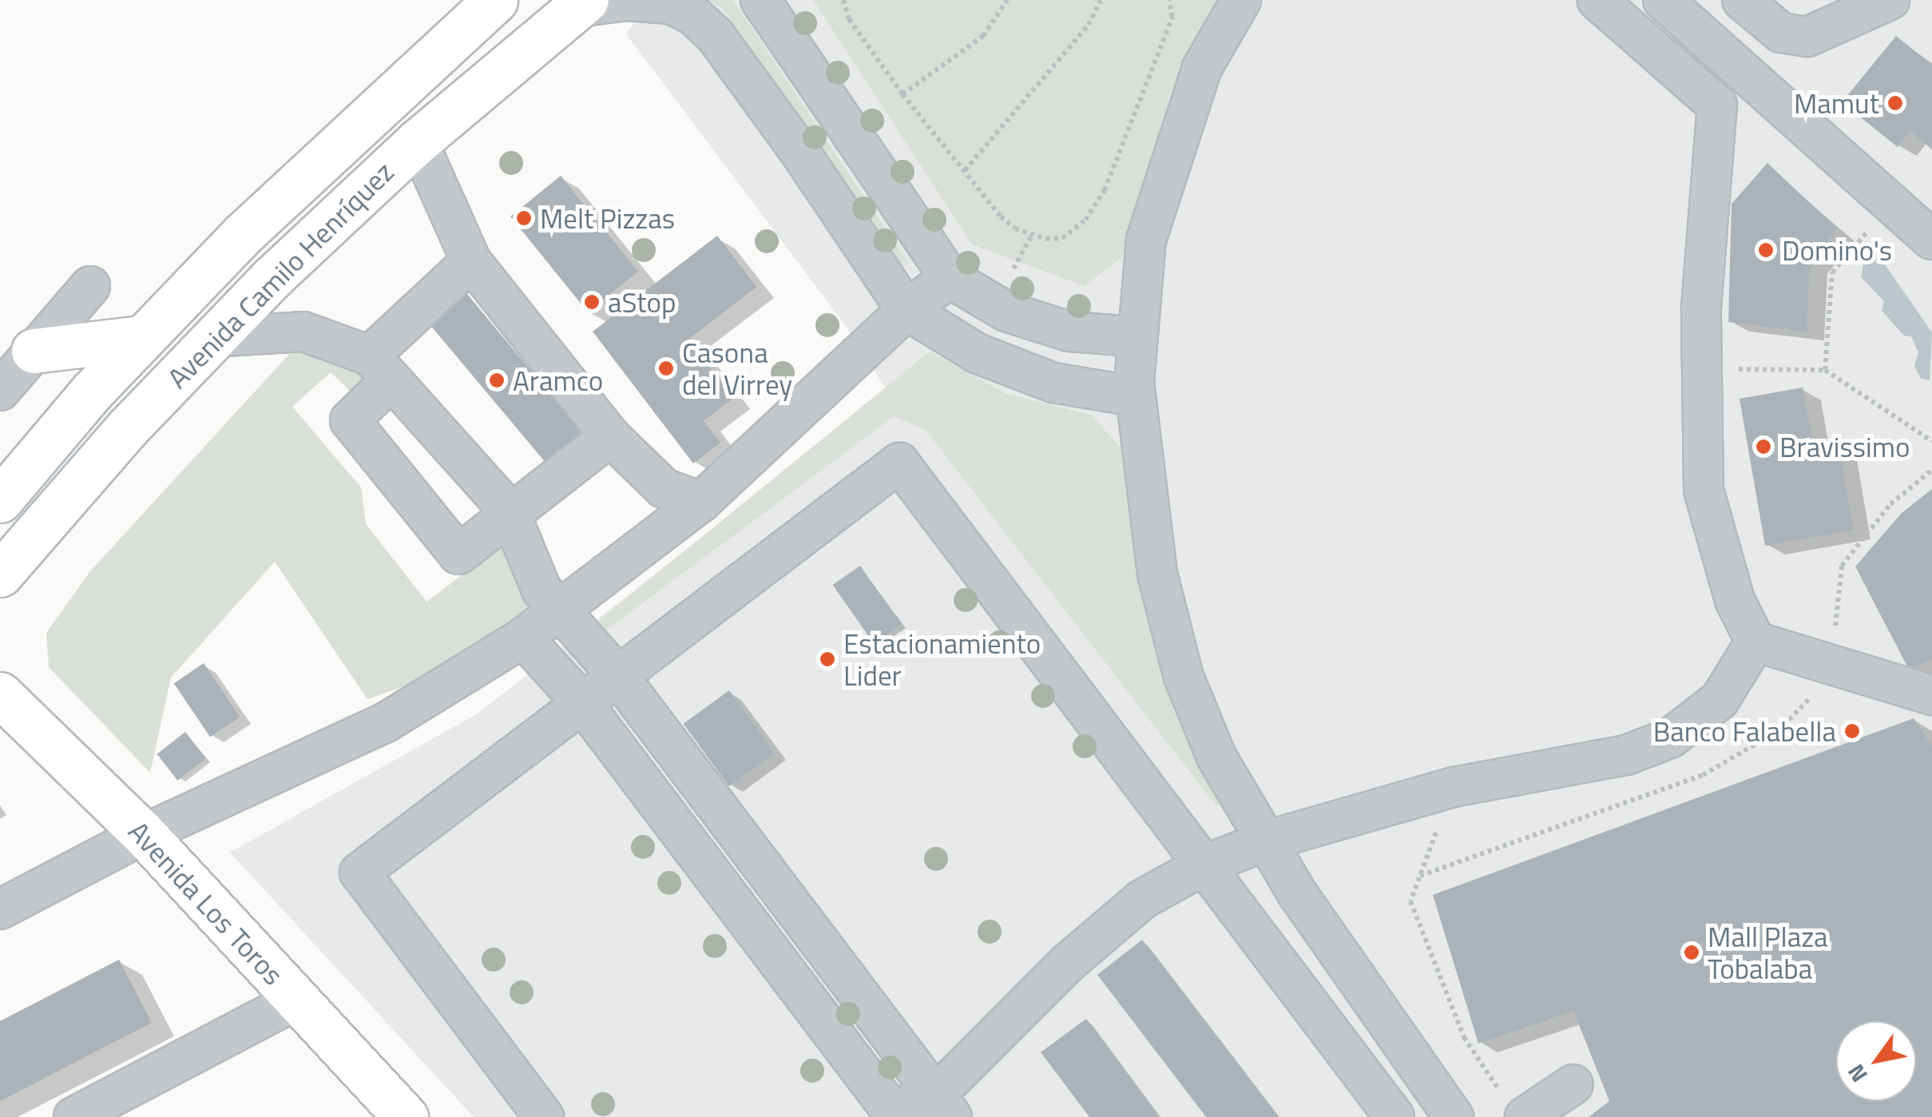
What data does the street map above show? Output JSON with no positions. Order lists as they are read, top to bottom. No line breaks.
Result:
{"streets":{"main road":["Avenida Camilo Henríquez","Avenida Los Toros"]},"places":["Mamut","Melt Pizzas","Domino's","aStop","Casona del Virrey","Aramco","Bravissimo","Estacionamiento Lider","Banco Falabella","Mall Plaza Tobalaba"],"north":"bottom left"}
